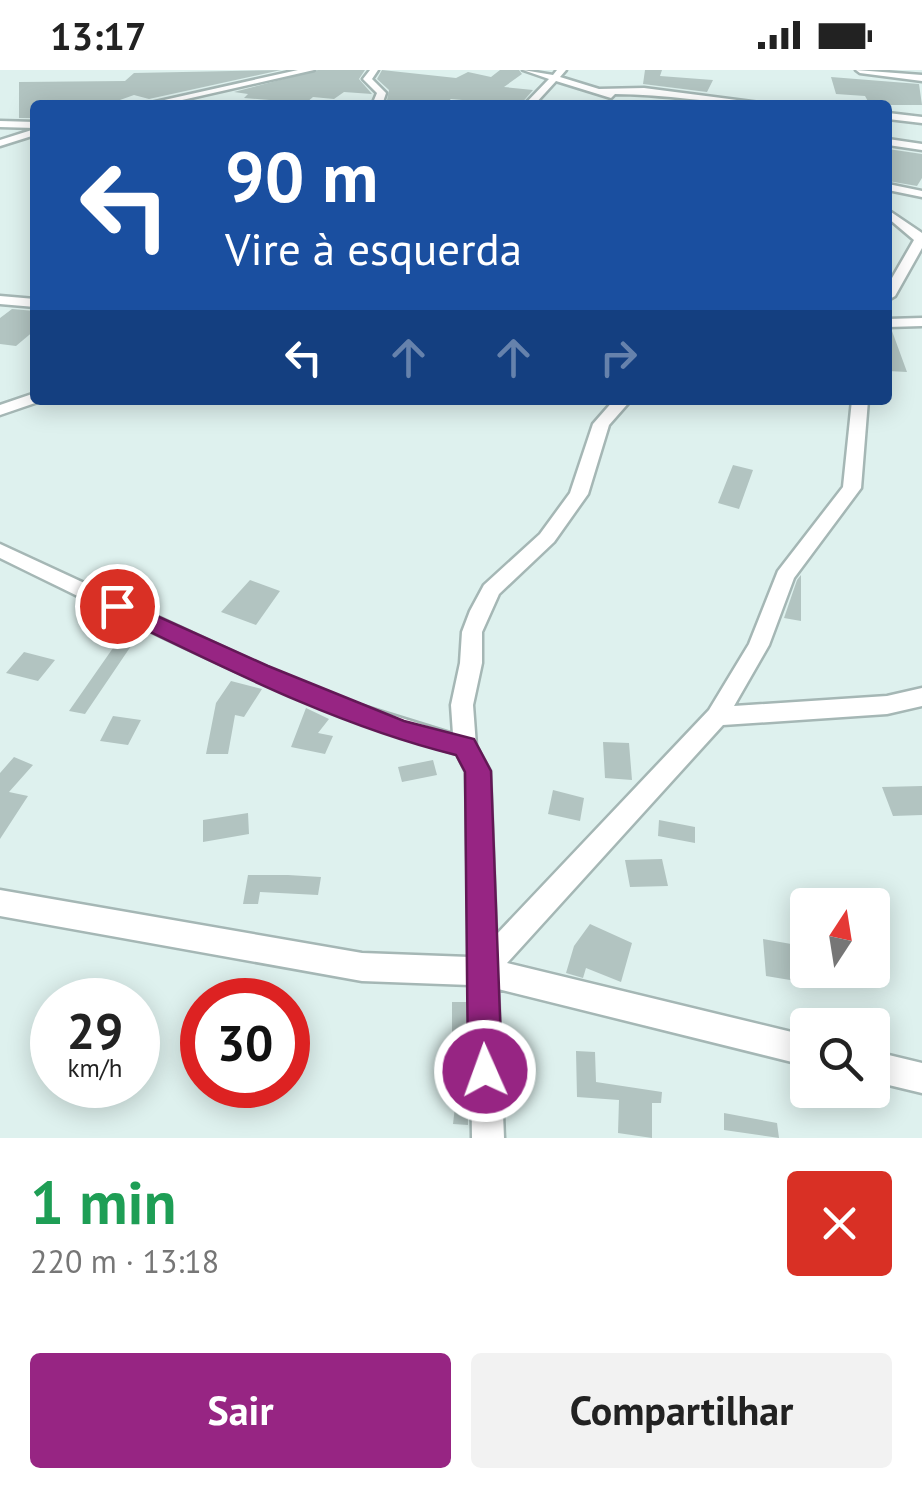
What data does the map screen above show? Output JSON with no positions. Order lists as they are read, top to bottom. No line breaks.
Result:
{"north":"top","page":{"status":"13:17","turn":["90 m","Vire à esquerda"],"speed":"29 km/h","limit":"30","heading":["1 min","220 m · 13:18"],"buttons":["Sair","Compartilhar"]}}
